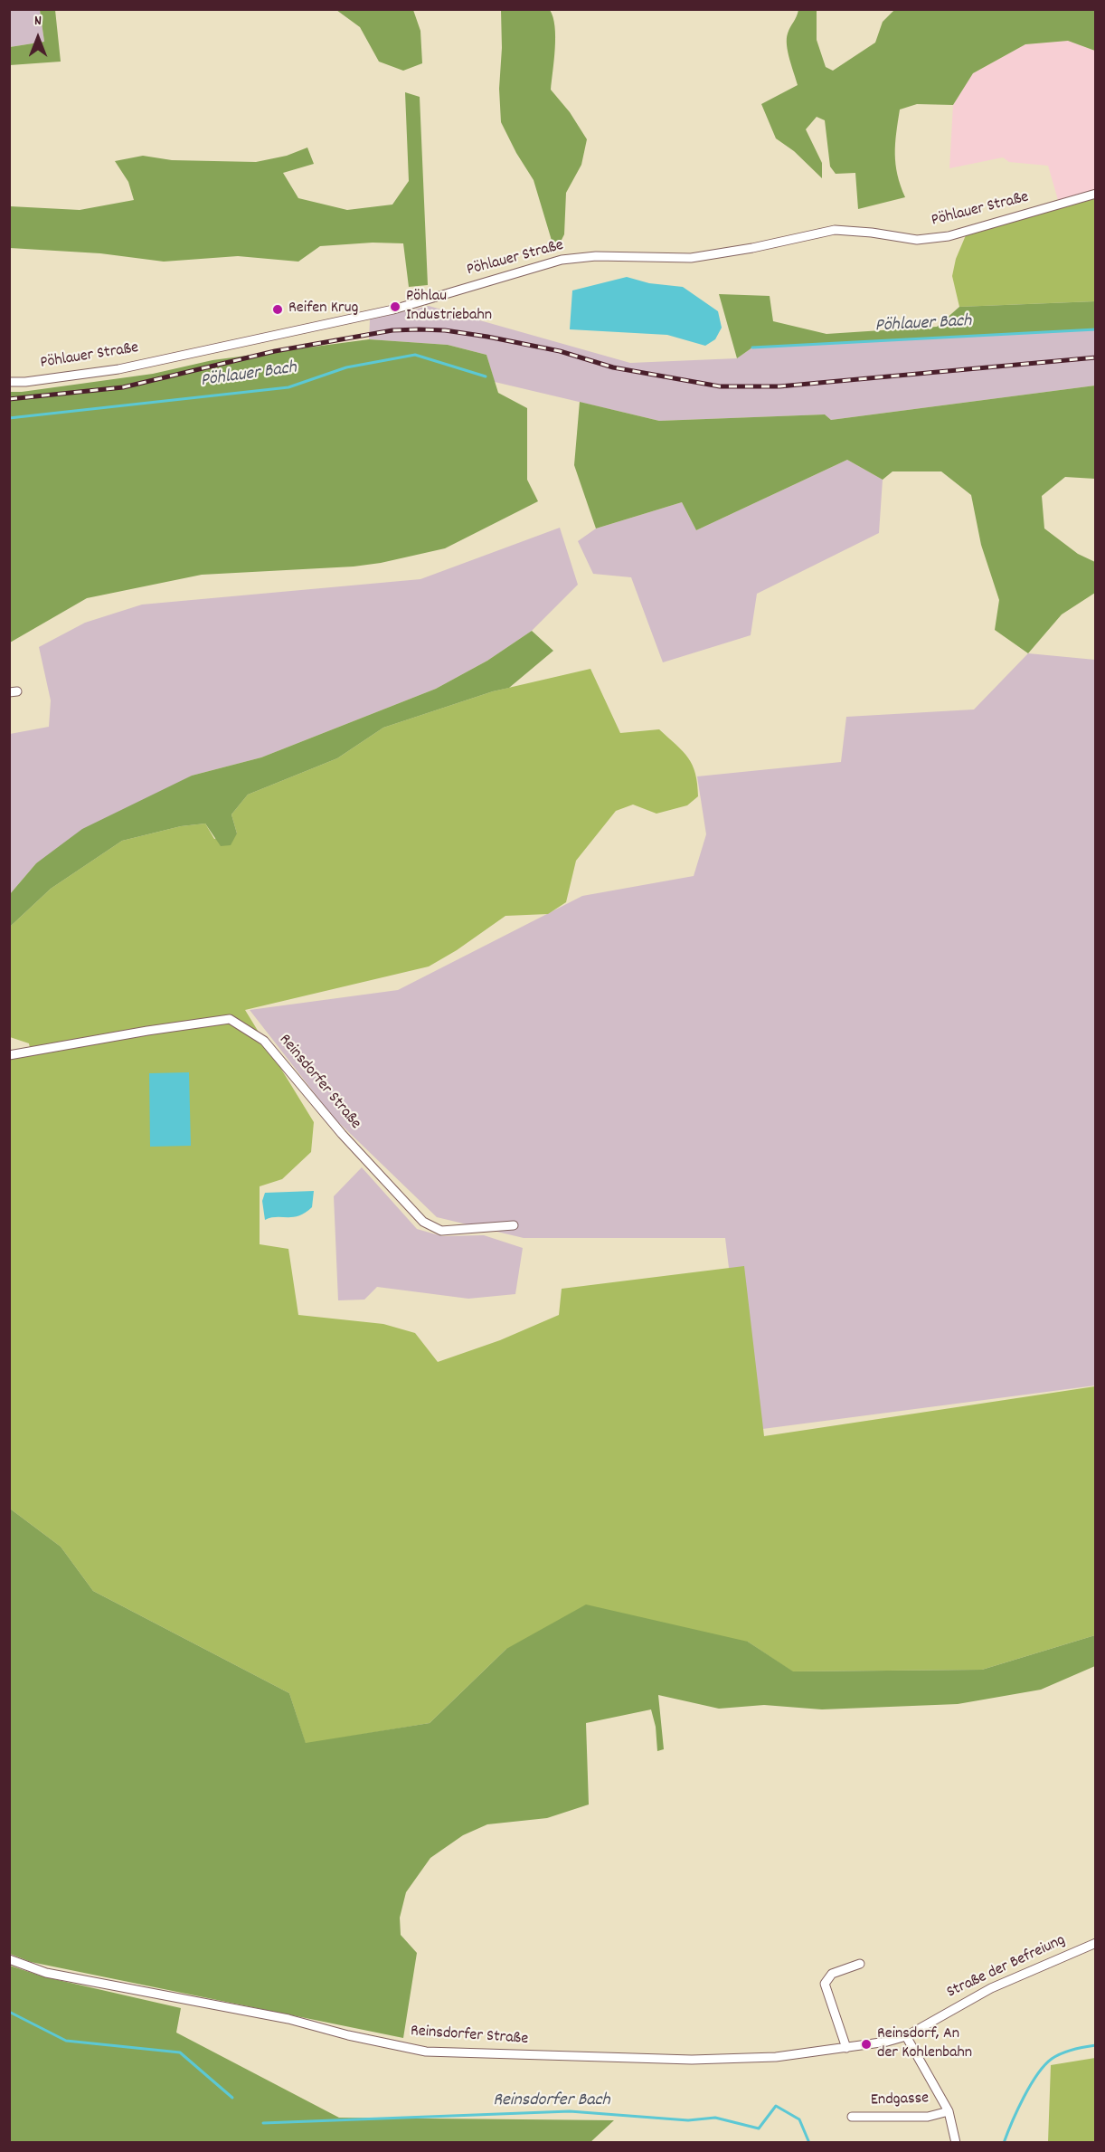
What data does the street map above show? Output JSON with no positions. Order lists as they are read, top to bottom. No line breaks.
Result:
{"streets":{"street":["Pöhlauer Straße","Reinsdorfer Straße","Straße der Befreiung","Endgasse"]},"crossings":[["Reinsdorfer Straße","Straße der Befreiung"]],"water":["Pöhlauer Bach","Reinsdorfer Bach"],"places":["Pöhlau Industriebahn","Reifen Krug","Reinsdorf, An der Kohlenbahn"],"north":"top"}
